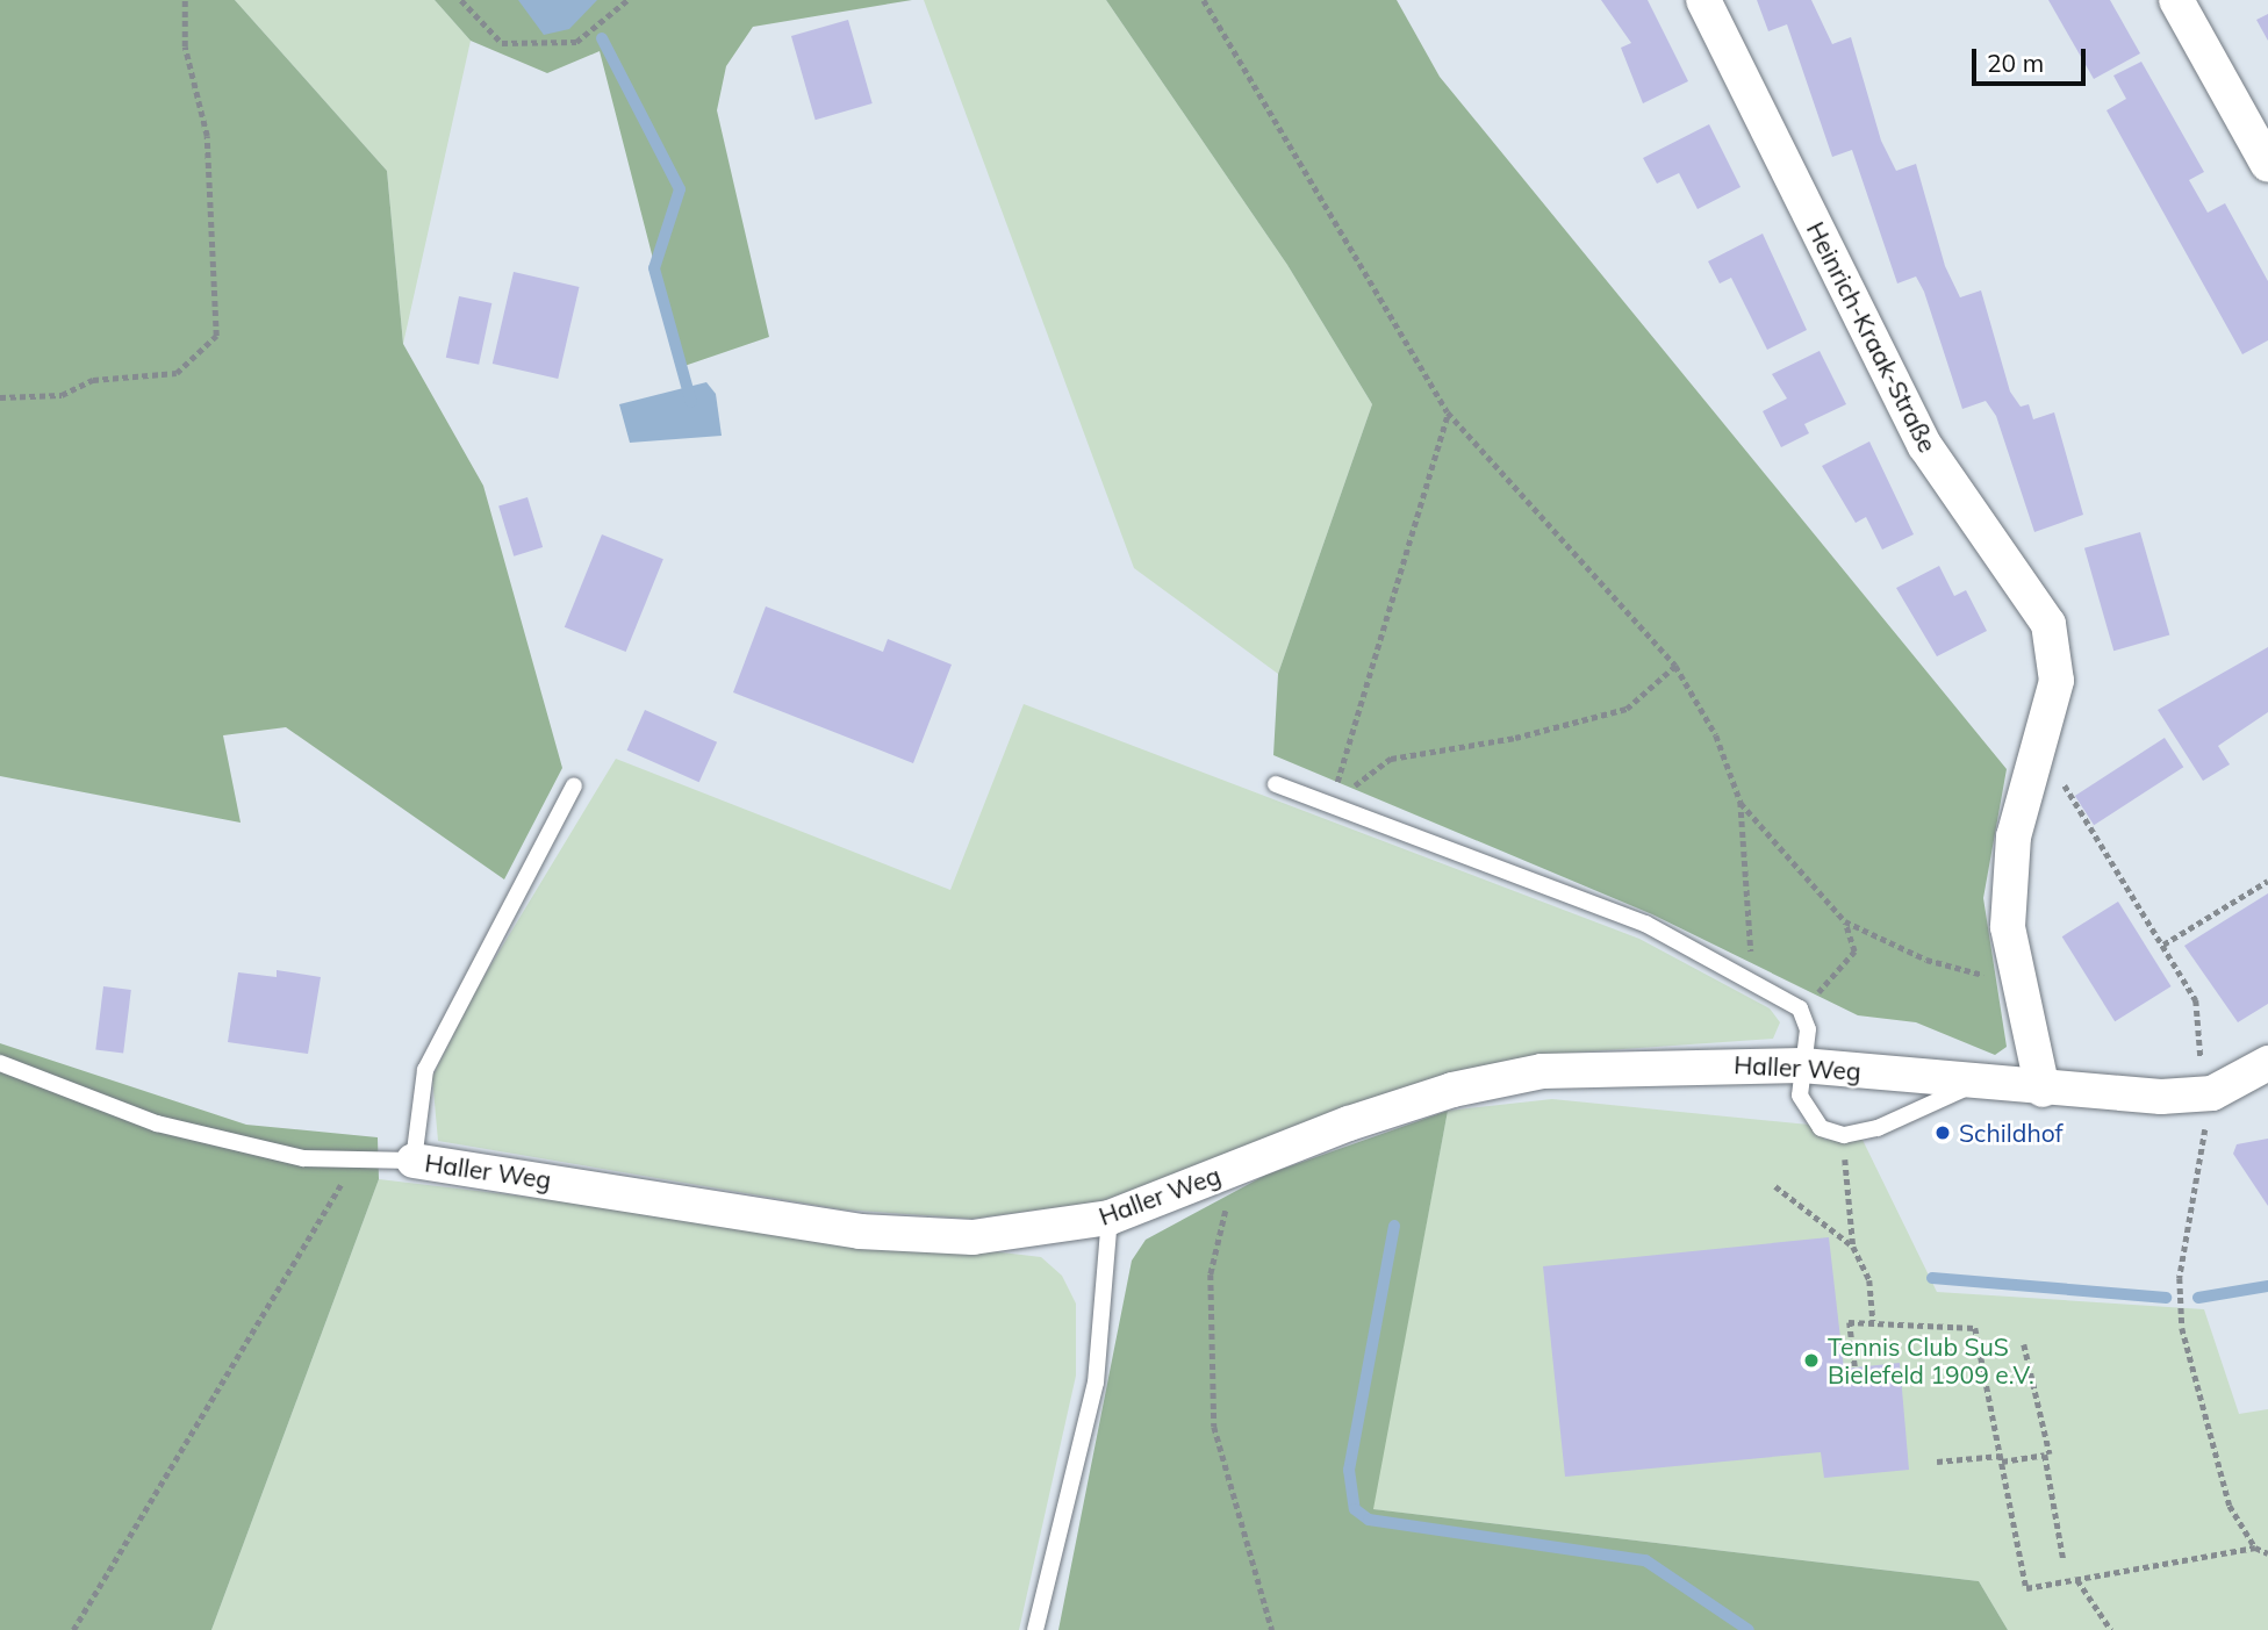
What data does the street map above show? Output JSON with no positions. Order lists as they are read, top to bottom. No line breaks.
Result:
{"streets":{"street":["Heinrich-Kraak-Straße","Haller Weg"]},"crossings":[["Heinrich-Kraak-Straße","Haller Weg"]],"places":["Schildhof","Tennis Club SuS Bielefeld 1909 e.V."],"scale_bar":"20 m"}
